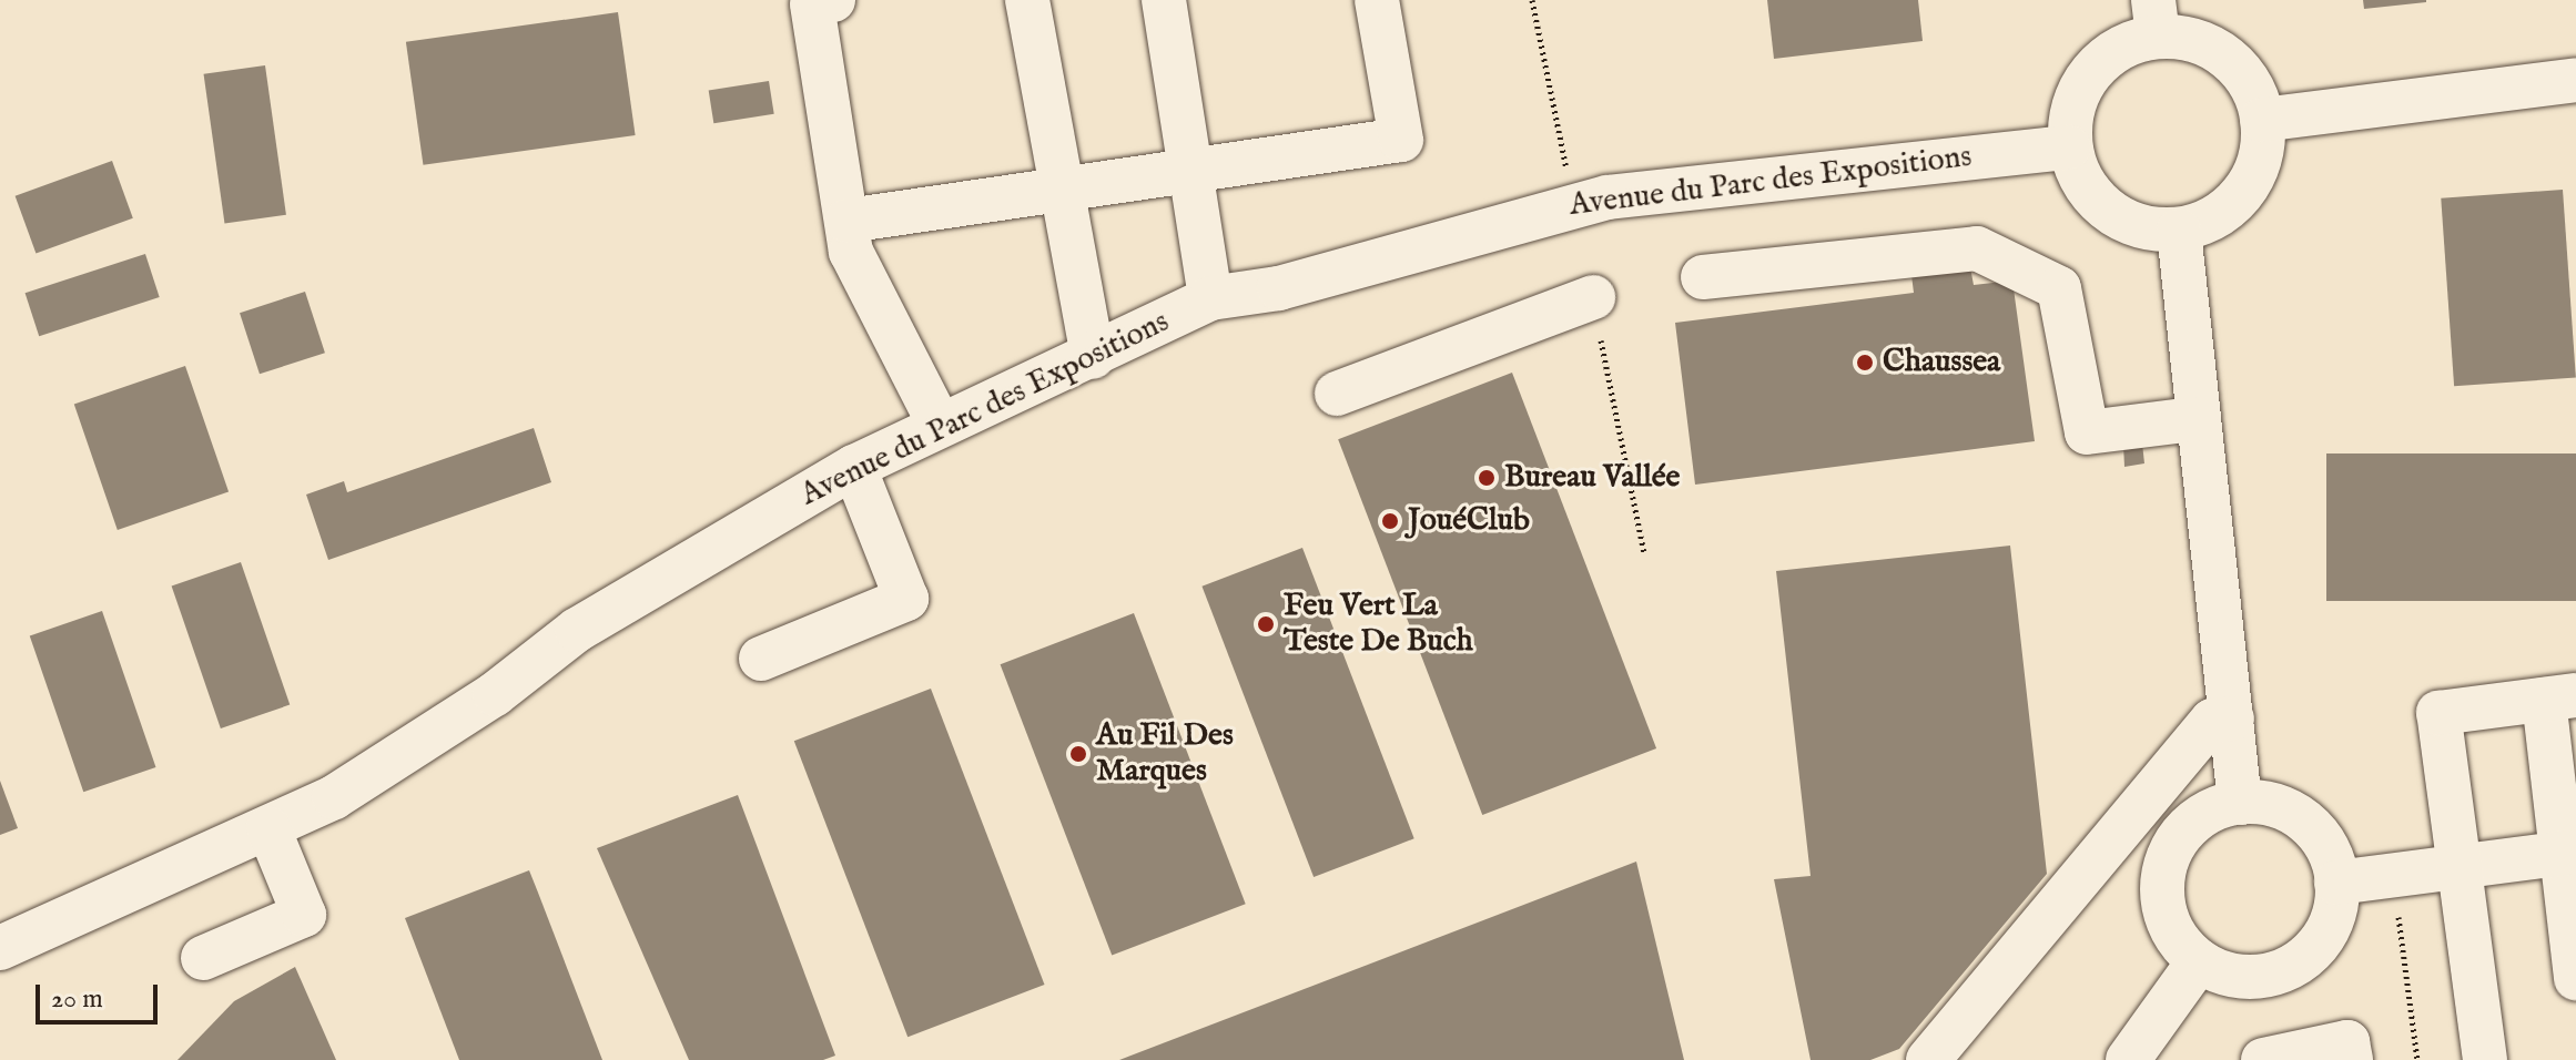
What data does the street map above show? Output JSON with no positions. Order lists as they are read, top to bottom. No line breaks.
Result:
{"streets":{"street":["Avenue du Parc des Expositions"]},"places":["Chaussea","Bureau Vallée","JouéClub","Feu Vert La Teste De Buch","Au Fil Des Marques"],"scale_bar":"20 m"}
